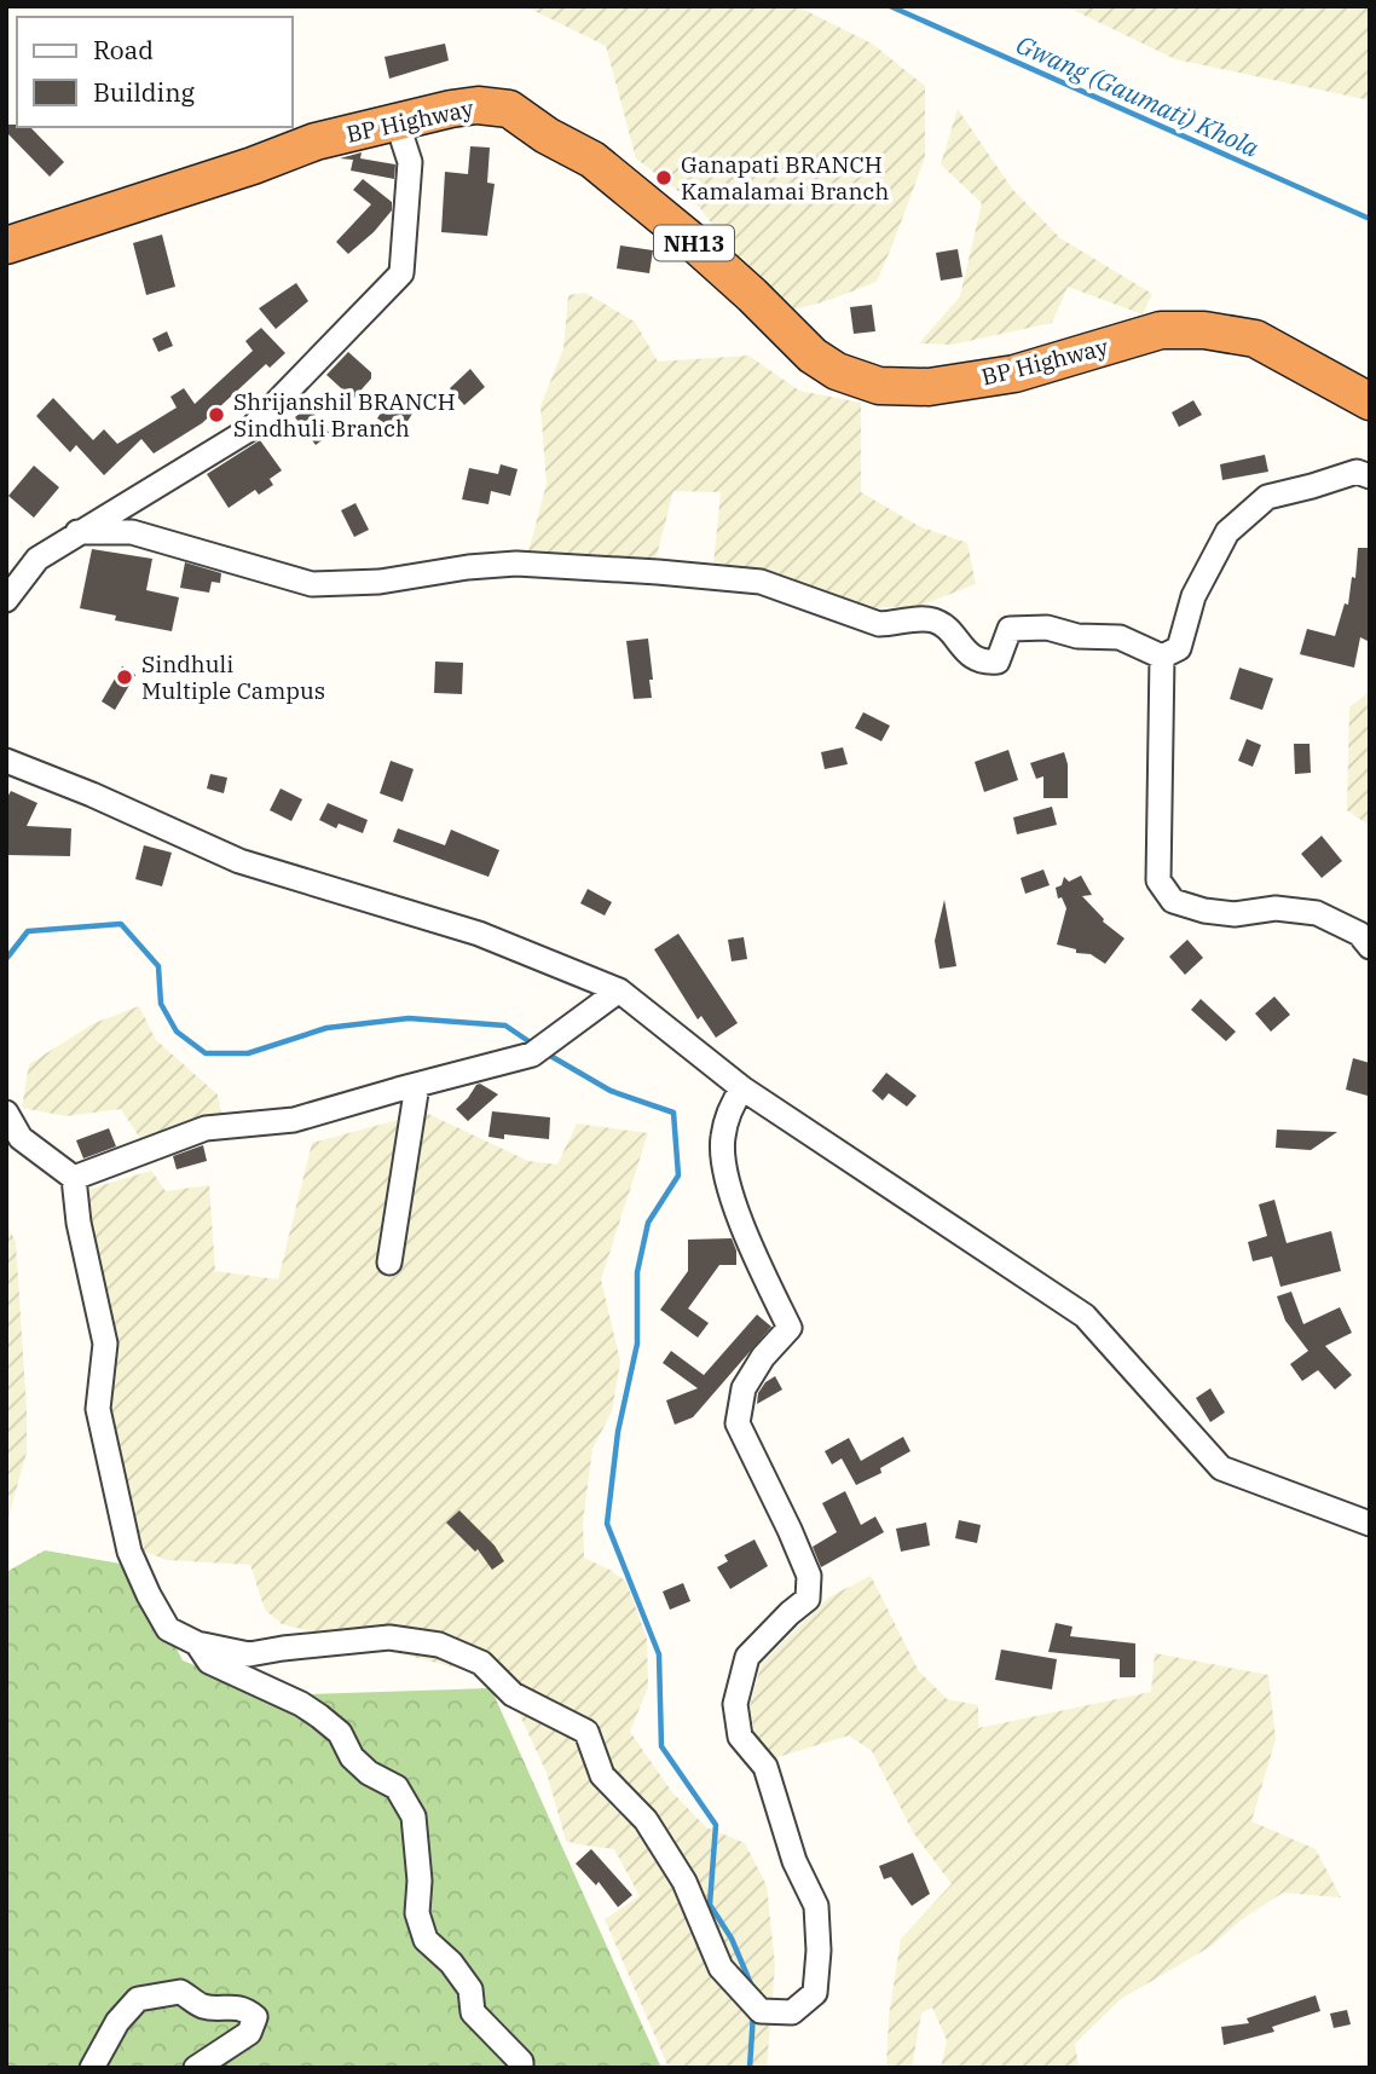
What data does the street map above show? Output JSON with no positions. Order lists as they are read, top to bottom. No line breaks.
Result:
{"streets":{"highway":["BP Highway","NH13"]},"water":["Gwang (Gaumati) Khola"],"places":["Ganapati BRANCH Kamalamai Branch","Shrijanshil BRANCH Sindhuli Branch","Sindhuli Multiple Campus"],"legend":["Road","Building"]}
